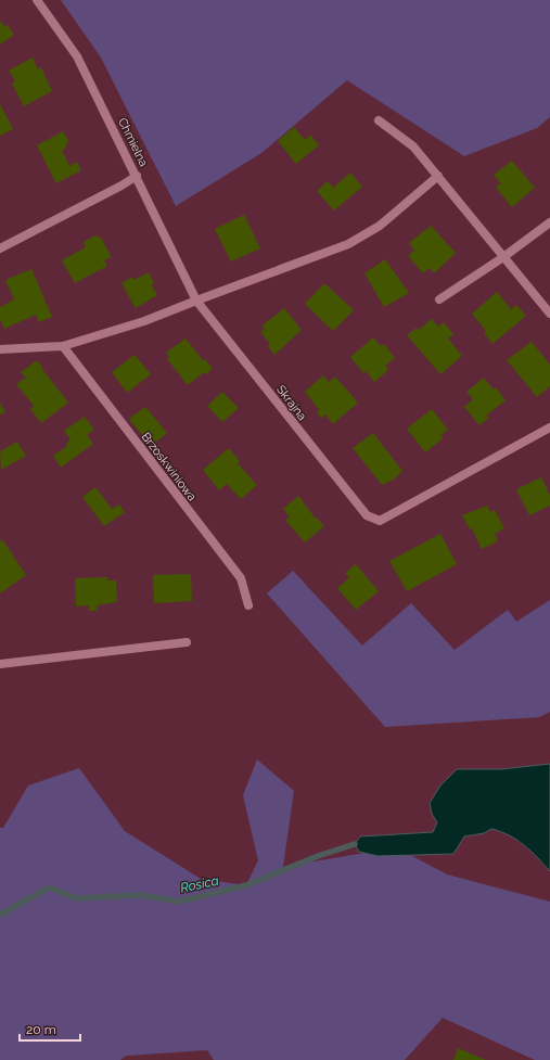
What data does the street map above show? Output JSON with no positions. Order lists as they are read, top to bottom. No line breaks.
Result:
{"streets":{"street":["Chmielna","Skrajna","Brzoskwiniowa"]},"crossings":[["Chmielna","Skrajna"]],"water":["Rosica"],"scale_bar":"20 m"}
